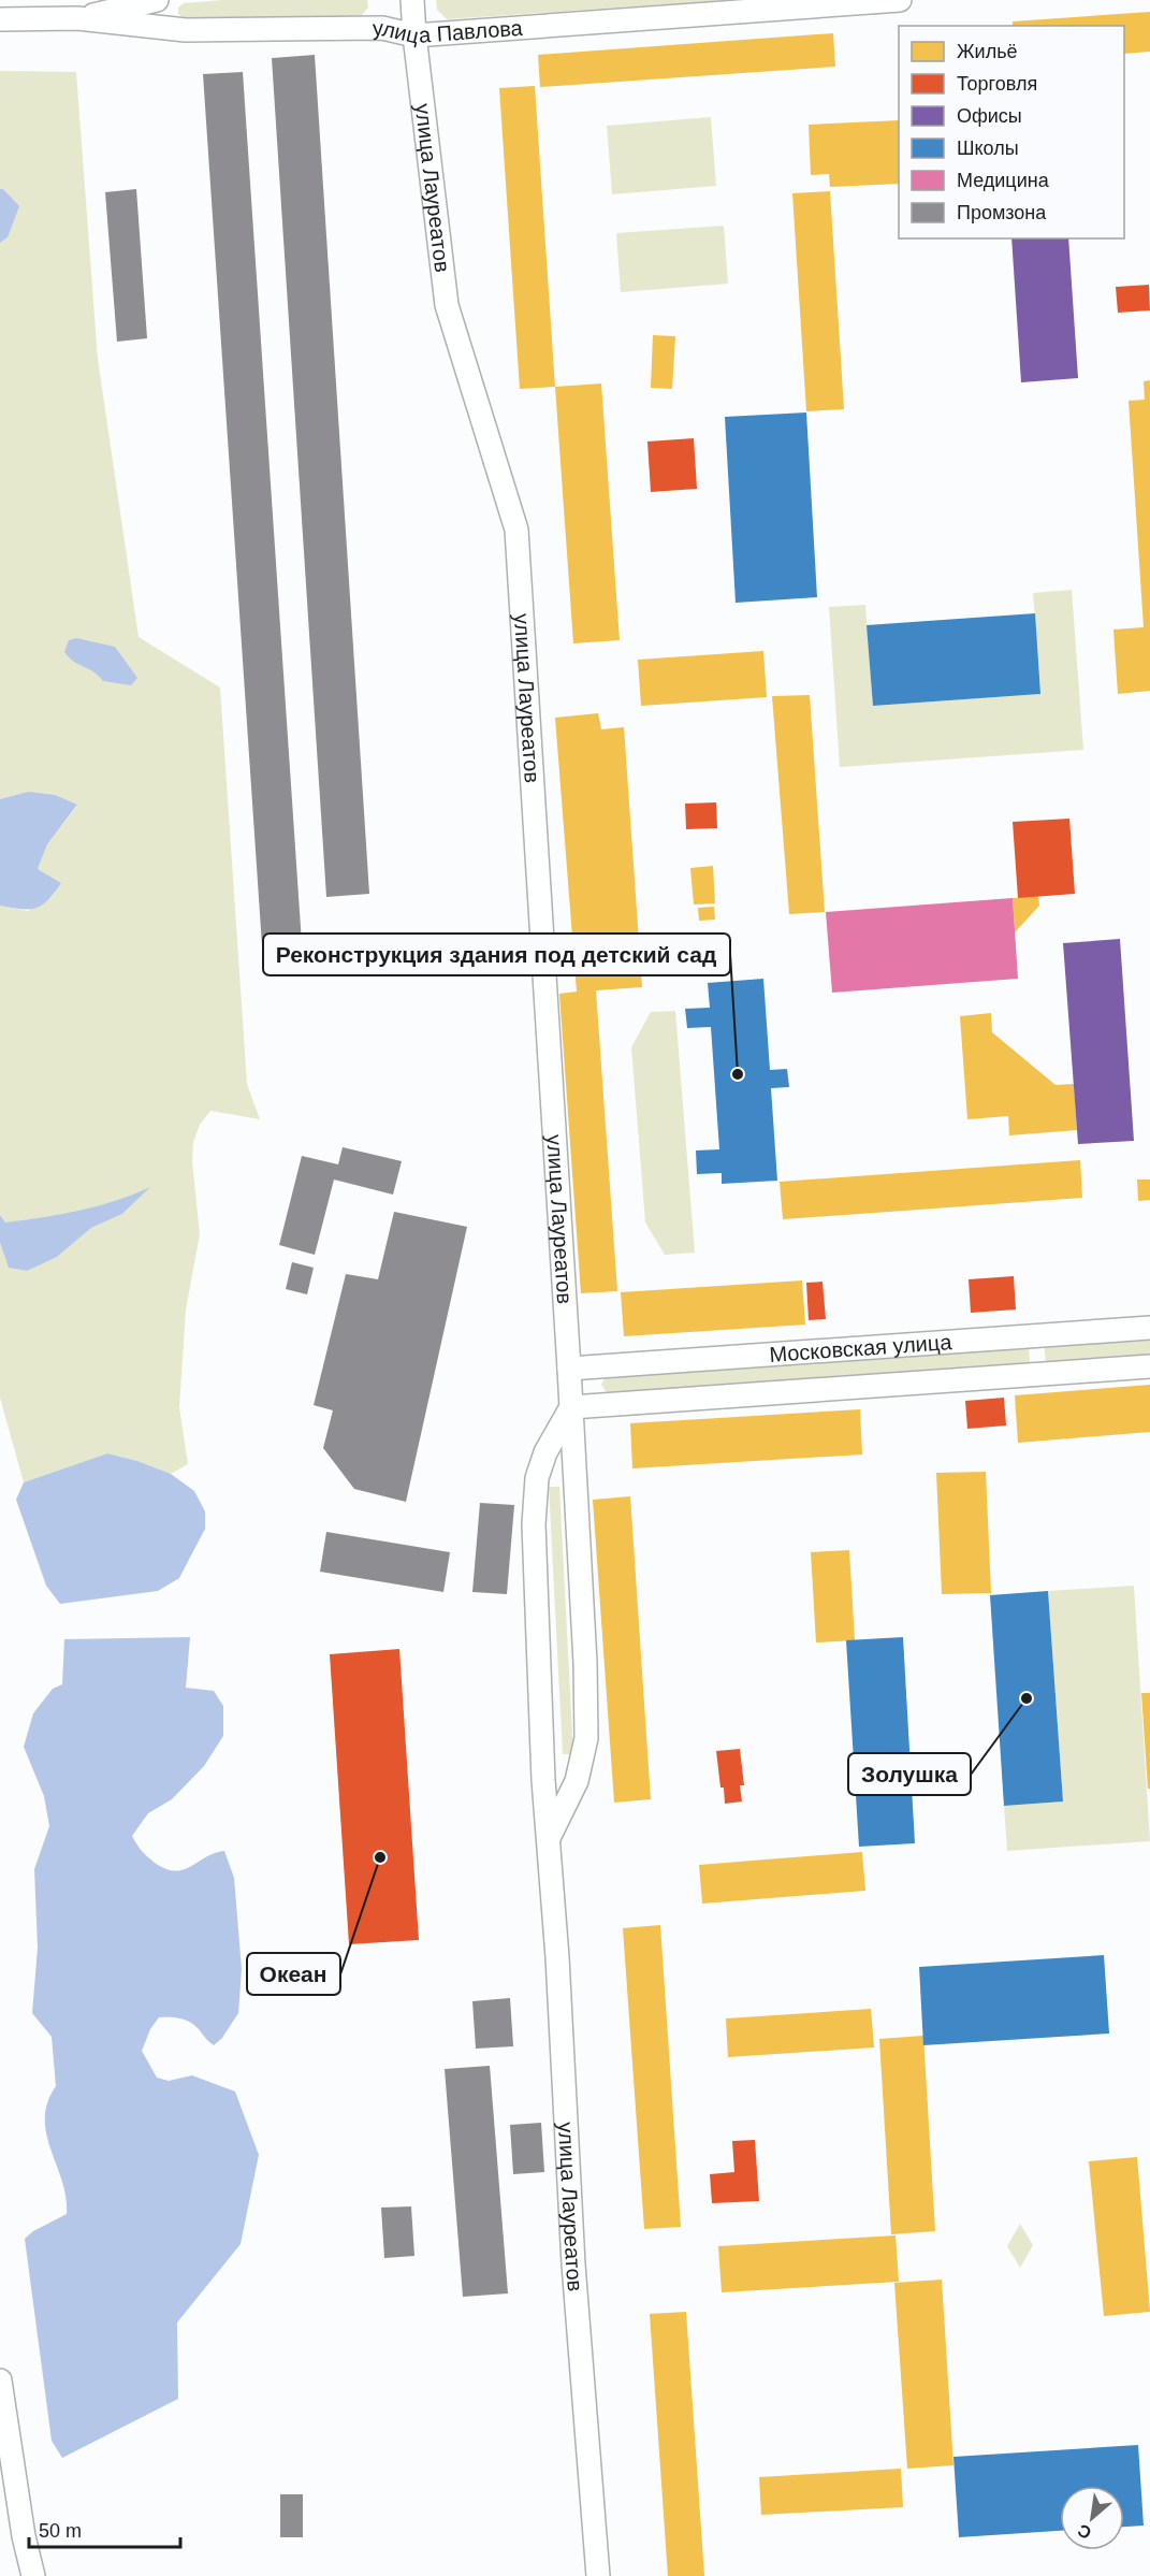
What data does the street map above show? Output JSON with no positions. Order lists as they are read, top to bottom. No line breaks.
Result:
{"streets":{"street":["улица Павлова","улица Лауреатов","Московская улица"]},"crossings":[["улица Павлова","улица Лауреатов"],["улица Лауреатов","Московская улица"]],"places":["Реконструкция здания под детский сад","Золушка","Океан"],"legend":["Жильё","Торговля","Офисы","Школы","Медицина","Промзона"],"scale_bar":"50 m","north":"bottom left"}
